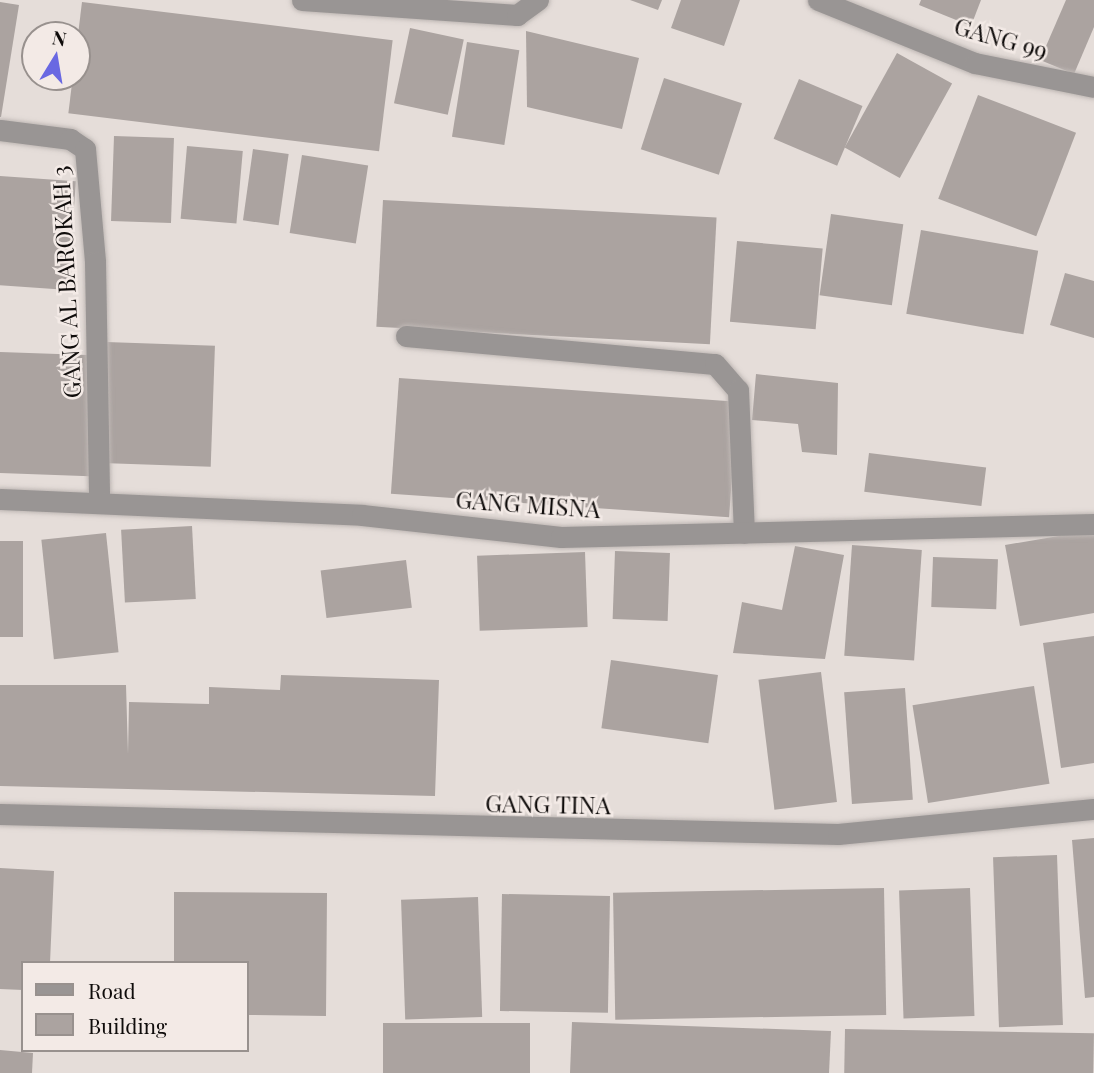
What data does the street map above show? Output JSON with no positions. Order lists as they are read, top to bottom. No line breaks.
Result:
{"streets":{"street":["GANG 99","GANG AL BAROKAH 3","GANG MISNA","GANG TINA"]},"crossings":[["GANG AL BAROKAH 3","GANG MISNA"]],"legend":["Road","Building"],"north":"top"}
